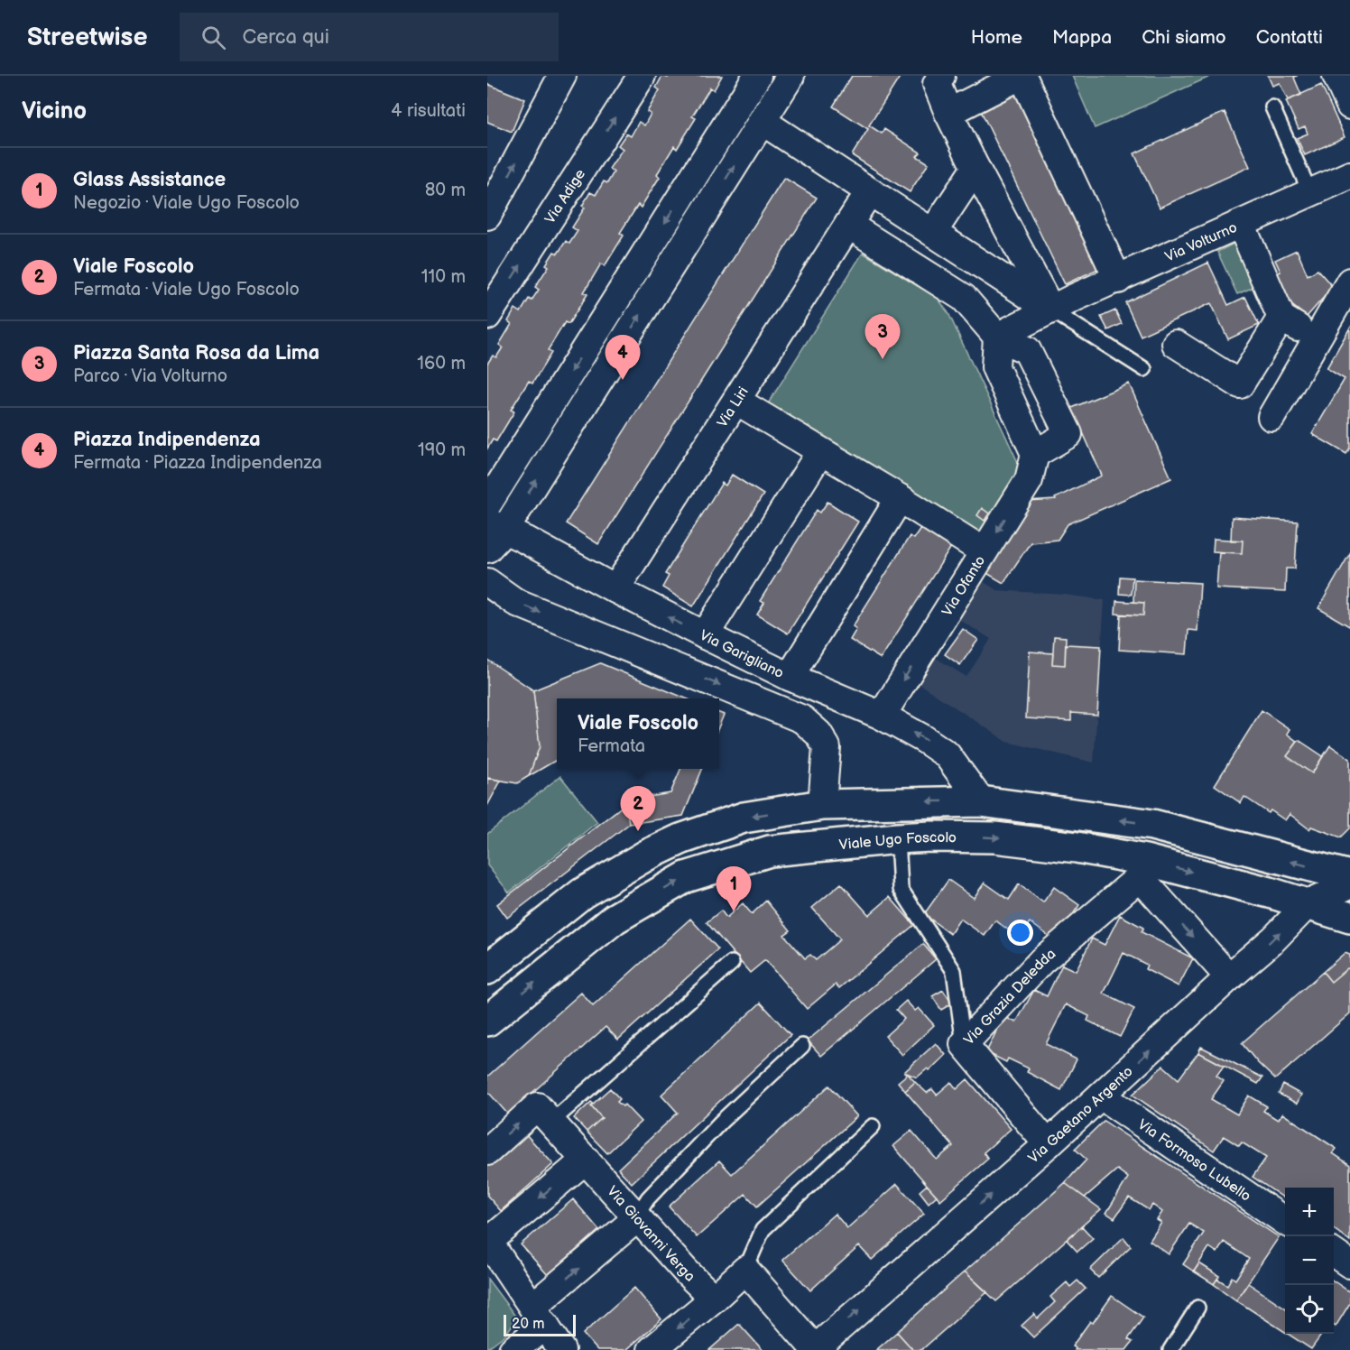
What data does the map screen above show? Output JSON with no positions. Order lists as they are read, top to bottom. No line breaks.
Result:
{"streets":{"main road":["Viale Ugo Foscolo"],"street":["Via Adige","Via Volturno","Via Liri","Via Ofanto","Via Garigliano","Via Grazia Deledda","Via Gaetano Argento","Via Formoso Lubello","Via Giovanni Verga"]},"crossings":[["Via Liri","Via Garigliano"],["Via Ofanto","Via Garigliano"],["Viale Ugo Foscolo","Via Grazia Deledda"],["Viale Ugo Foscolo","Via Gaetano Argento"],["Via Grazia Deledda","Via Gaetano Argento"],["Via Gaetano Argento","Via Formoso Lubello"]],"one_way":["Via Gaetano Argento"],"scale_bar":"20 m","page":{"header":"Streetwise","search":"Cerca qui","nav":["Home","Mappa","Chi siamo","Contatti"],"heading":["Vicino","4 risultati"],"list":[{"mark":"1","name":"Glass Assistance","note":"Negozio · Viale Ugo Foscolo","value":"80 m"},{"mark":"2","name":"Viale Foscolo","note":"Fermata · Viale Ugo Foscolo","value":"110 m"},{"mark":"3","name":"Piazza Santa Rosa da Lima","note":"Parco · Via Volturno","value":"160 m"},{"mark":"4","name":"Piazza Indipendenza","note":"Fermata · Piazza Indipendenza","value":"190 m"}],"pins":["3","4","2","1"],"popup":["Viale Foscolo","Fermata"],"map_buttons":["+","−"],"scale":"20 m"}}
